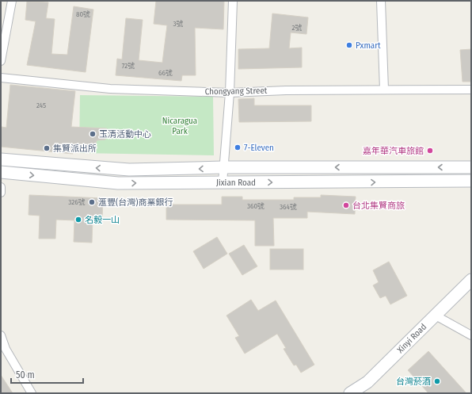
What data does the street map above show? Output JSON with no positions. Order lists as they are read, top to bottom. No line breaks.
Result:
{"streets":{"main road":["Jixian Road","Xinyi Road"],"street":["Chongyang Street"]},"parks":["Nicaragua Park"],"places":["Pxmart","玉清活動中心","7-Eleven","集賢派出所","嘉年華汽車旅館","滙豐(台灣)商業銀行","台北集賢商旅","名毅一山","台灣菸酒"],"house_numbers":["80號","3號","2號","72號","66號","245","326號","360號","364號"],"scale_bar":"50 m"}
